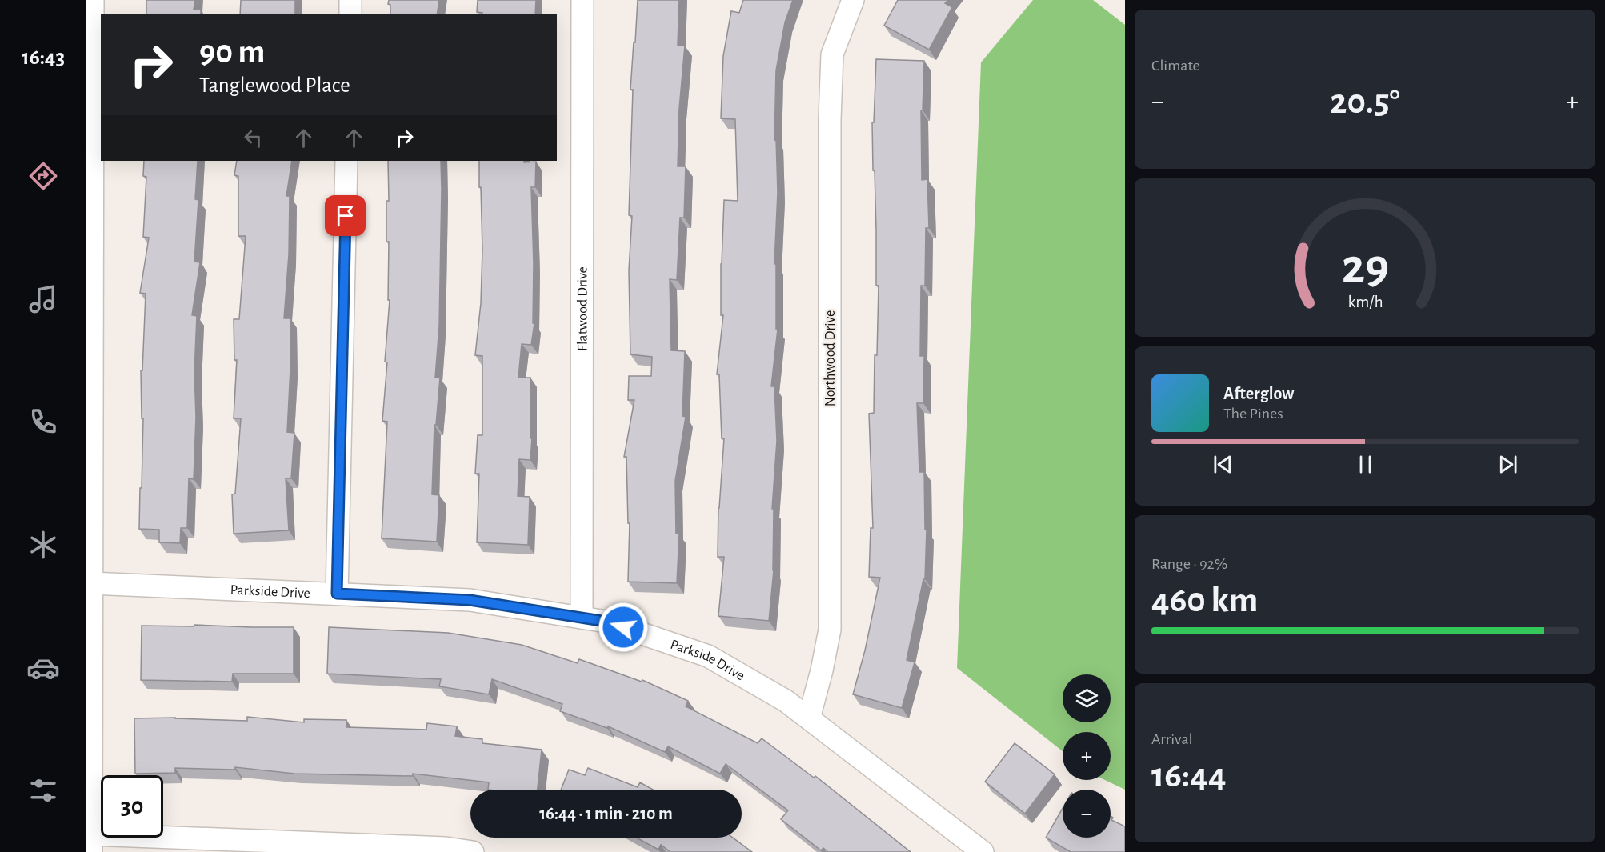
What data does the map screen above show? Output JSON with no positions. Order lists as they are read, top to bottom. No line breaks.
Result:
{"streets":{"street":["Flatwood Drive","Northwood Drive","Parkside Drive"]},"crossings":[["Flatwood Drive","Parkside Drive"],["Northwood Drive","Parkside Drive"]],"page":{"tabs":"16:43","tile":["Climate",["Range · 92%","460 km"],["Arrival","16:44"]],"turn":["90 m","Tanglewood Place"],"heat":["−","20.5°","+"],"song":["Afterglow","The Pines"],"map_buttons":["+","−"],"limit":"30","trip":"16:44 · 1 min · 210 m","gauge":["29","km/h"]}}
